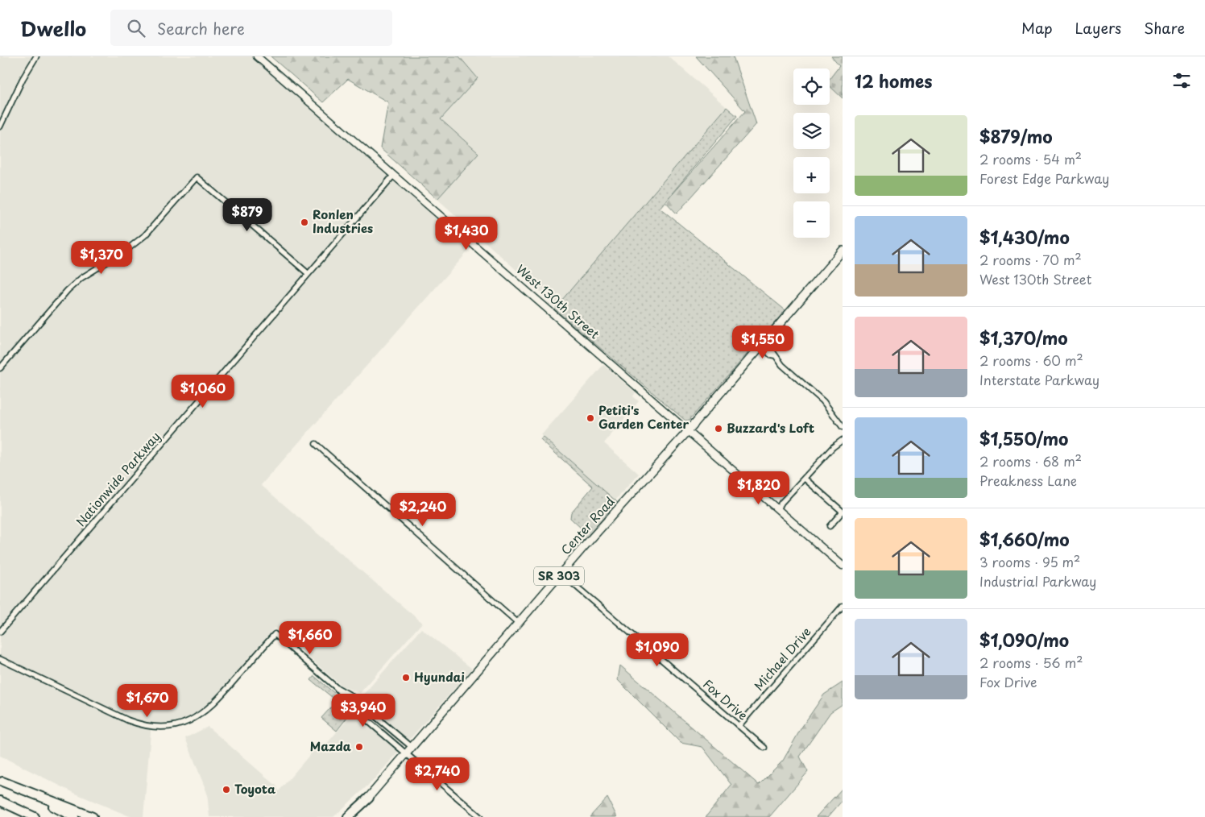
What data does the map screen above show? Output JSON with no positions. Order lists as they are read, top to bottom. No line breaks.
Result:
{"streets":{"main road":["West 130th Street","Center Road","SR 303"],"street":["Nationwide Parkway","Michael Drive","Fox Drive"]},"crossings":[["West 130th Street","Nationwide Parkway"],["West 130th Street","Center Road"],["Center Road","Fox Drive"],["Michael Drive","Fox Drive"]],"places":["Ronlen Industries","Petiti's Garden Center","Buzzard's Loft","Hyundai","Mazda","Toyota"],"page":{"header":"Dwello","search":"Search here","nav":["Map","Layers","Share"],"heading":"12 homes","map_buttons":["+","−"],"list":[{"name":"$879/mo","note":"2 rooms · 54 m² · Forest Edge Parkway"},{"name":"$1,430/mo","note":"2 rooms · 70 m² · West 130th Street"},{"name":"$1,370/mo","note":"2 rooms · 60 m² · Interstate Parkway"},{"name":"$1,550/mo","note":"2 rooms · 68 m² · Preakness Lane"},{"name":"$1,660/mo","note":"3 rooms · 95 m² · Industrial Parkway"},{"name":"$1,090/mo","note":"2 rooms · 56 m² · Fox Drive"}],"price":["$879","$1,430","$1,370","$1,550","$1,060","$1,820","$2,240","$1,660","$1,090","$1,670","$3,940","$2,740"]}}
